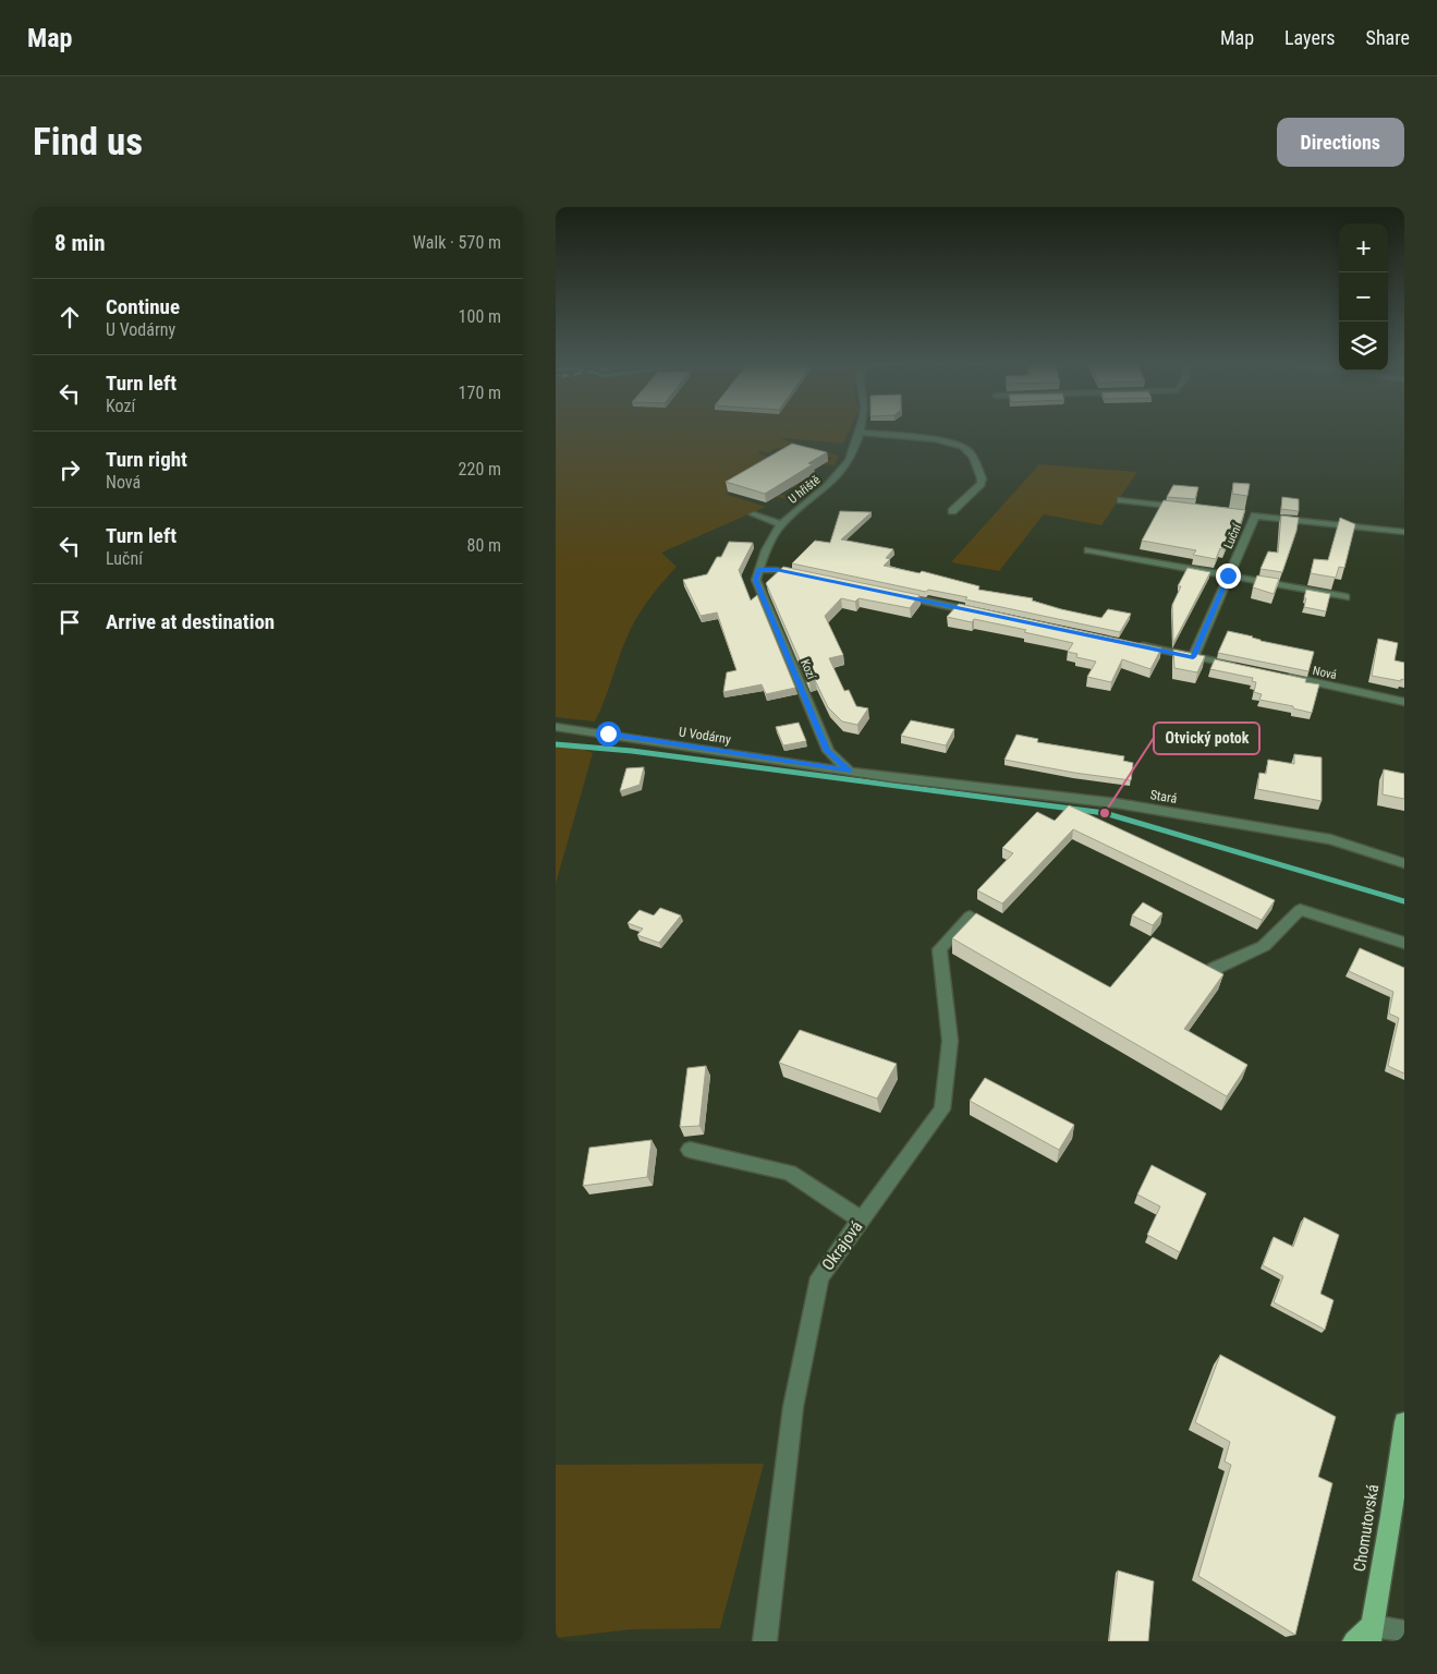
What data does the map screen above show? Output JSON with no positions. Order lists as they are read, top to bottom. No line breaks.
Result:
{"streets":{"main road":["Chomutovská"],"street":["U hřiště","Luční","Kozí","Nová","U Vodárny","Stará","Okrajová"]},"crossings":[["U hřiště","Kozí"],["Kozí","U Vodárny"],["Kozí","Stará"],["U Vodárny","Stará"]],"places":["Otvický potok"],"page":{"header":"Map","nav":["Map","Layers","Share"],"buttons":"Directions","title":"Find us","heading":["8 min","Walk · 570 m"],"map_buttons":["+","−"],"list":[["Continue","U Vodárny","100 m"],["Turn left","Kozí","170 m"],["Turn right","Nová","220 m"],["Turn left","Luční","80 m"],"Arrive at destination"]}}
